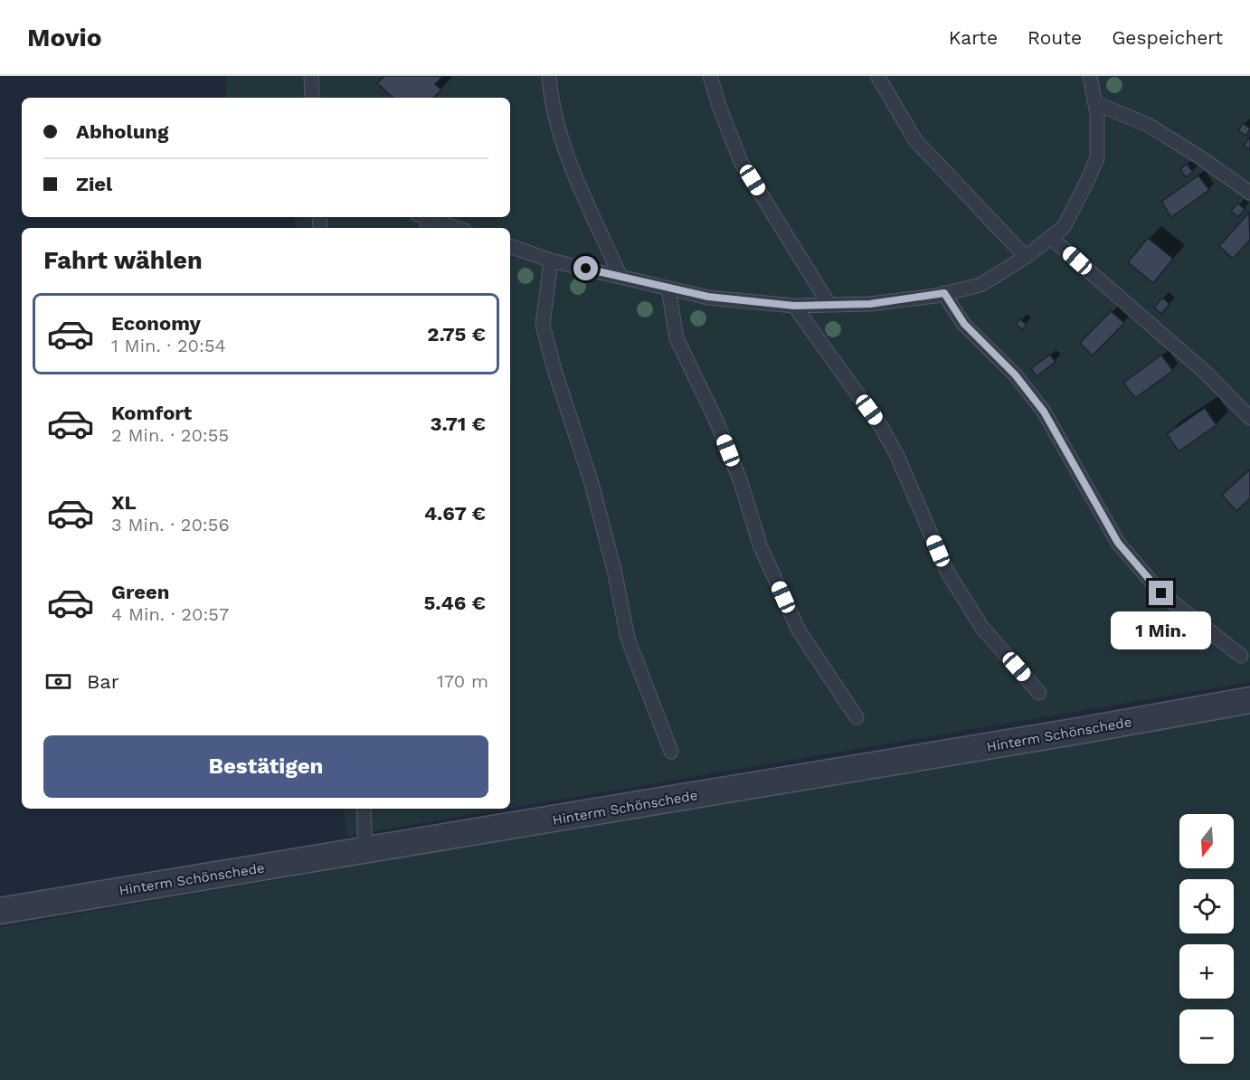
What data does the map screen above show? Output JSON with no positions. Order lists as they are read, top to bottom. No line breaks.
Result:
{"streets":{"street":["Hinterm Schönschede"]},"north":"bottom","page":{"header":"Movio","nav":["Karte","Route","Gespeichert"],"banner":["Abholung","Ziel"],"heading":"Fahrt wählen","list":[{"name":"Economy","note":"1 Min. · 20:54","value":"2.75 €"},{"name":"Komfort","note":"2 Min. · 20:55","value":"3.71 €"},{"name":"XL","note":"3 Min. · 20:56","value":"4.67 €"},{"name":"Green","note":"4 Min. · 20:57","value":"5.46 €"}],"bubble":"1 Min.","pay":["Bar","170 m"],"buttons":"Bestätigen","map_buttons":["+","−"]}}
